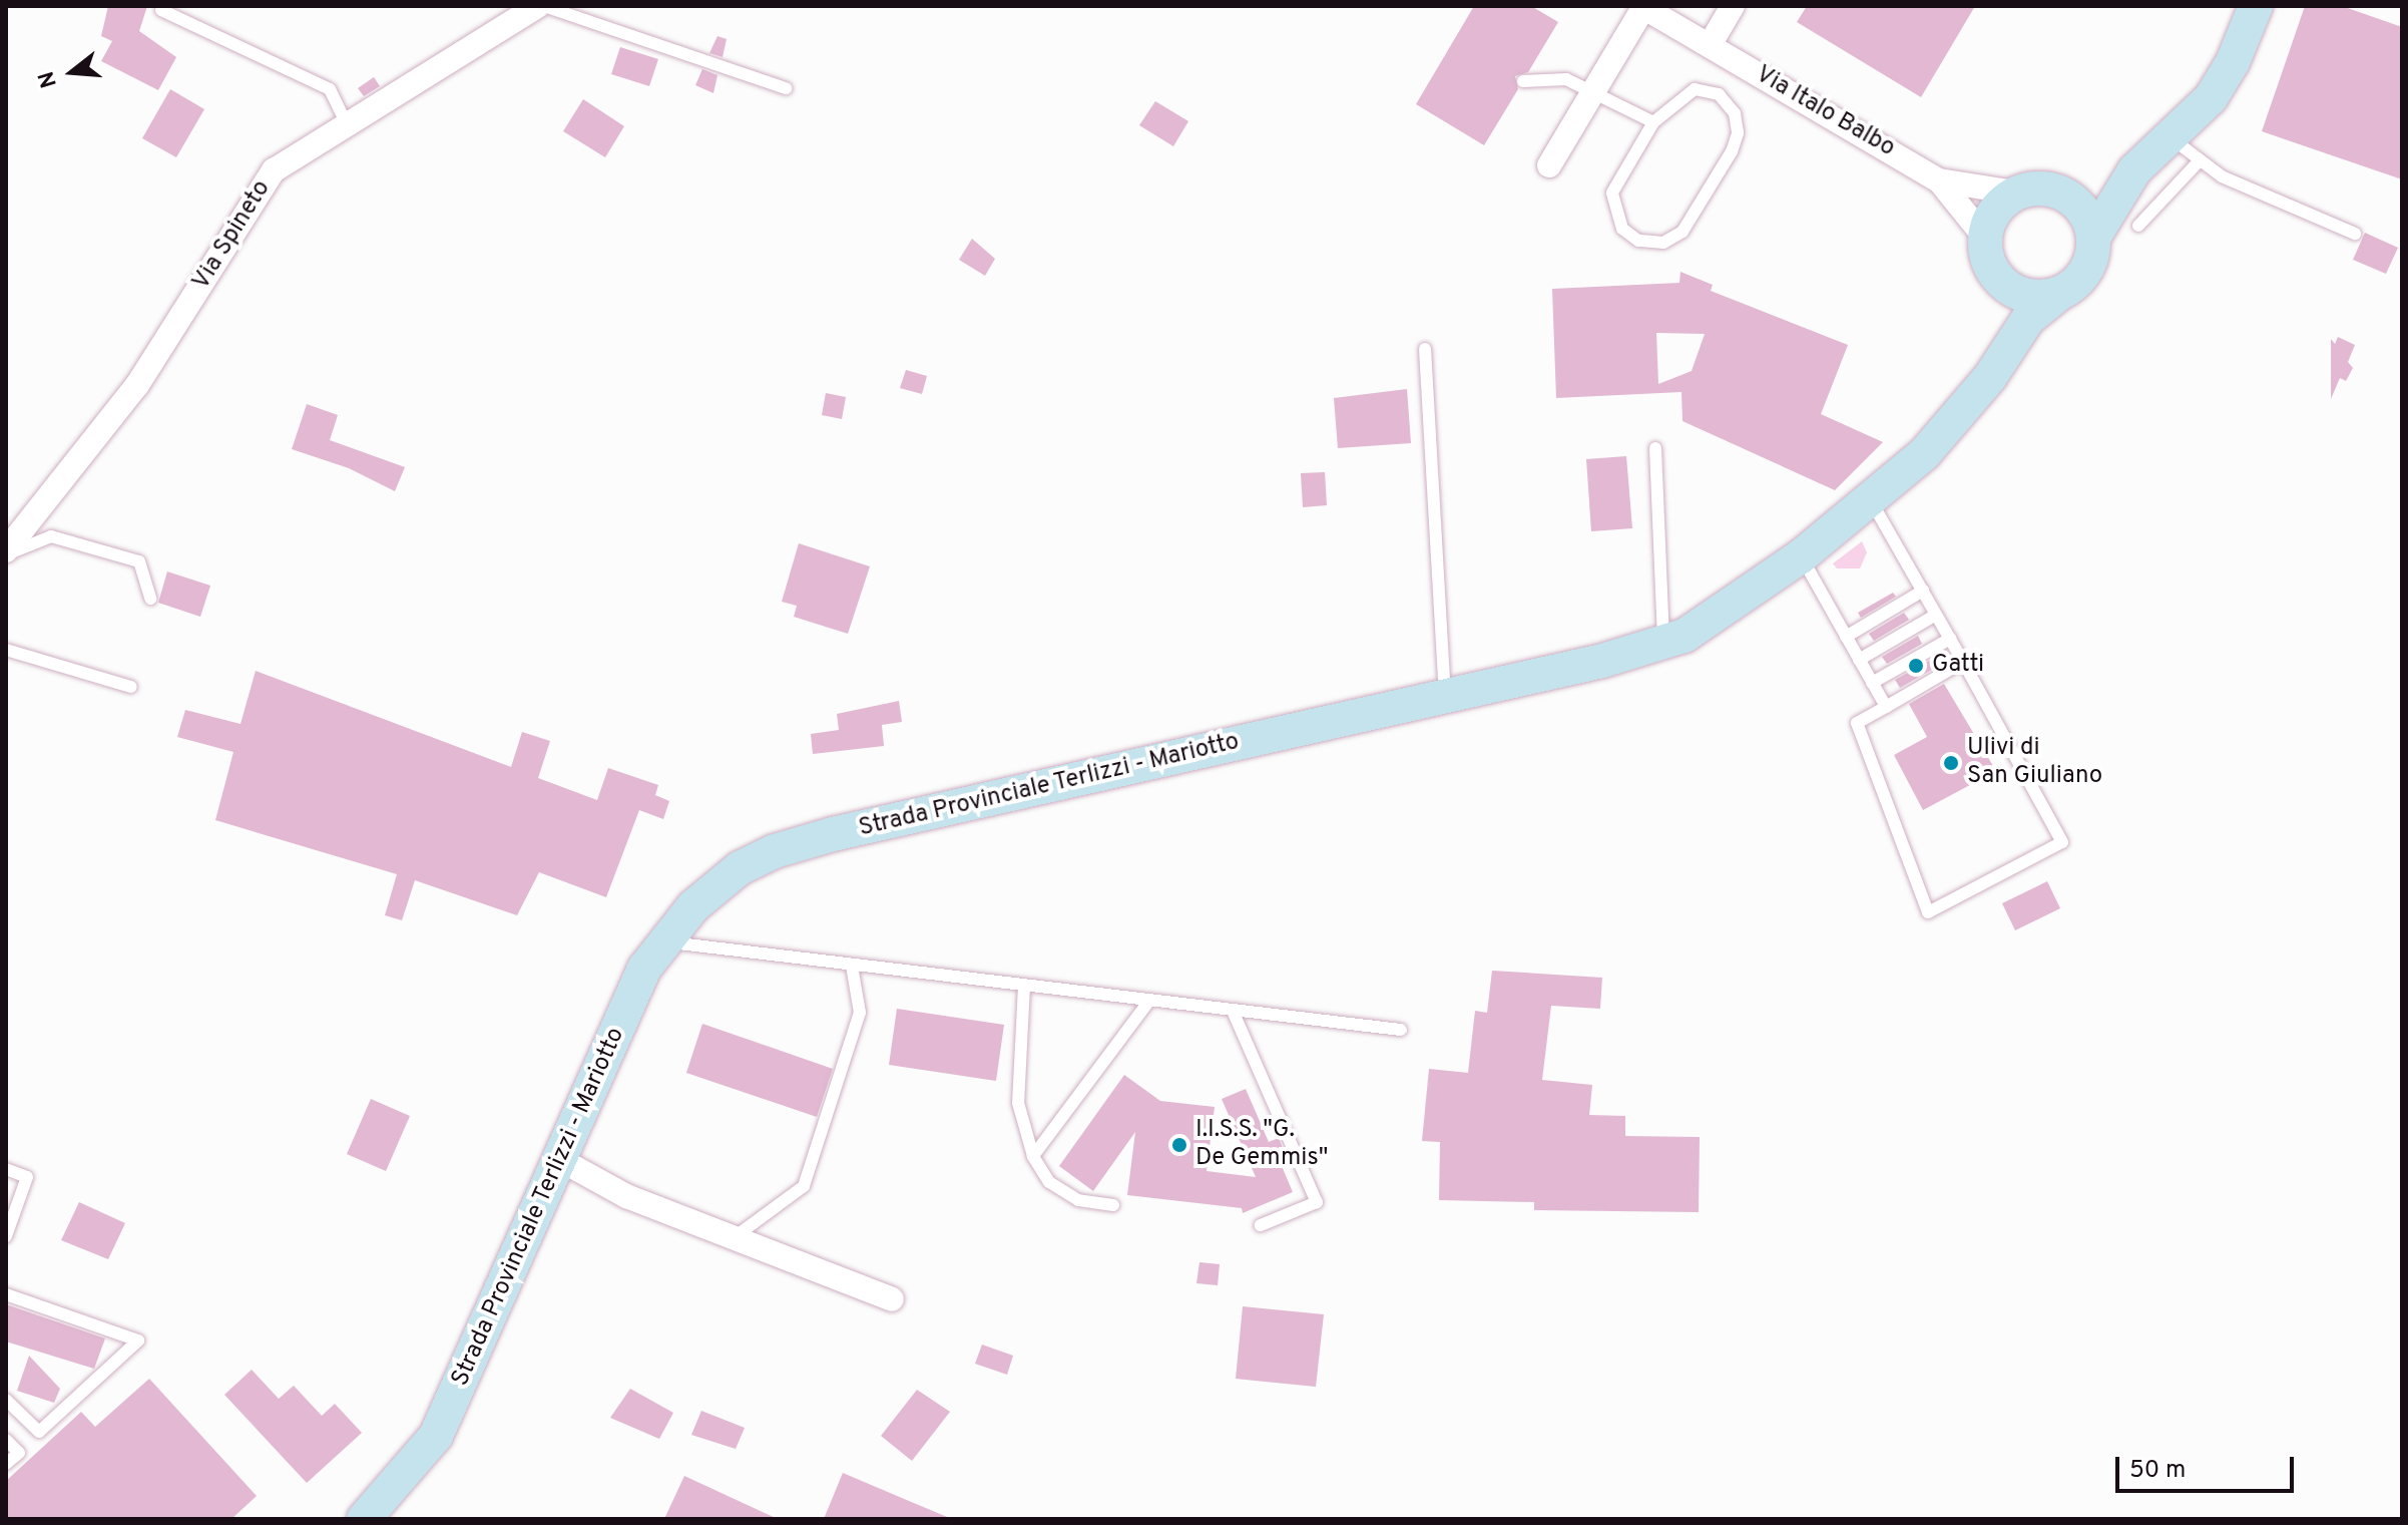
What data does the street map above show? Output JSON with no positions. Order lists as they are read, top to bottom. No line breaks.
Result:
{"streets":{"main road":["Strada Provinciale Terlizzi - Mariotto"],"street":["Via Italo Balbo","Via Spineto"]},"places":["Gatti","Ulivi di San Giuliano","I.I.S.S. \"G. De Gemmis\""],"scale_bar":"50 m","north":"left"}
